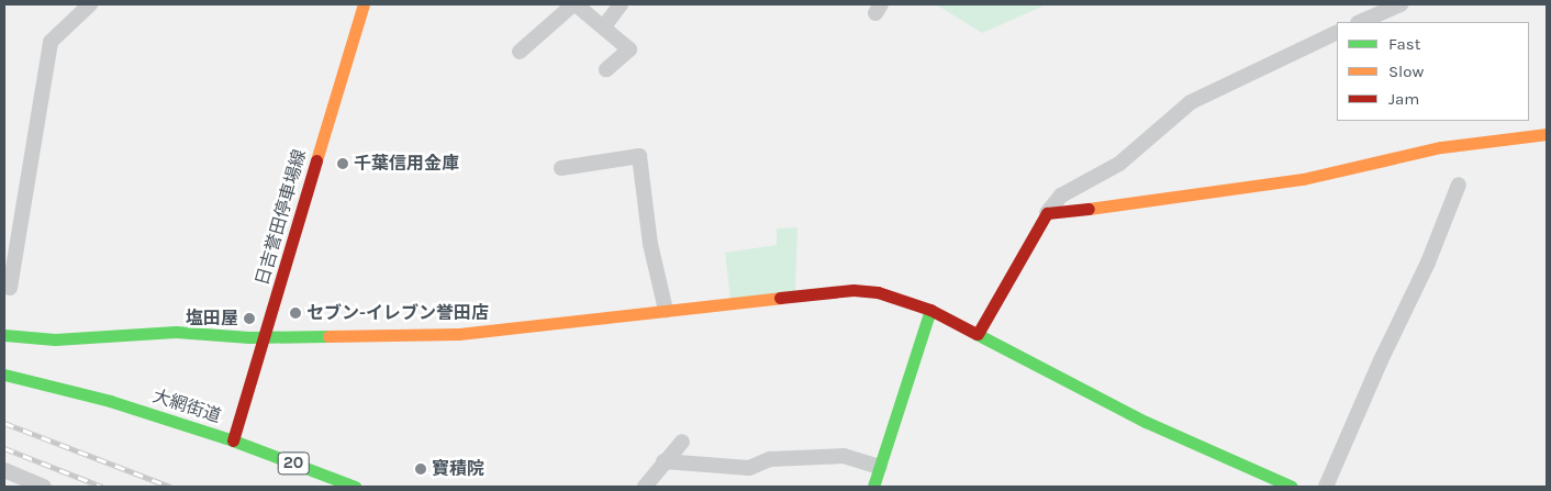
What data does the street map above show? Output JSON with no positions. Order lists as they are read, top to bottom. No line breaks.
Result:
{"streets":{"street":["日吉誉田停車場線","大網街道","20"]},"crossings":[["日吉誉田停車場線","大網街道"]],"places":["千葉信用金庫","セブン-イレブン誉田店","塩田屋","寶積院"],"legend":["Fast","Slow","Jam"]}
